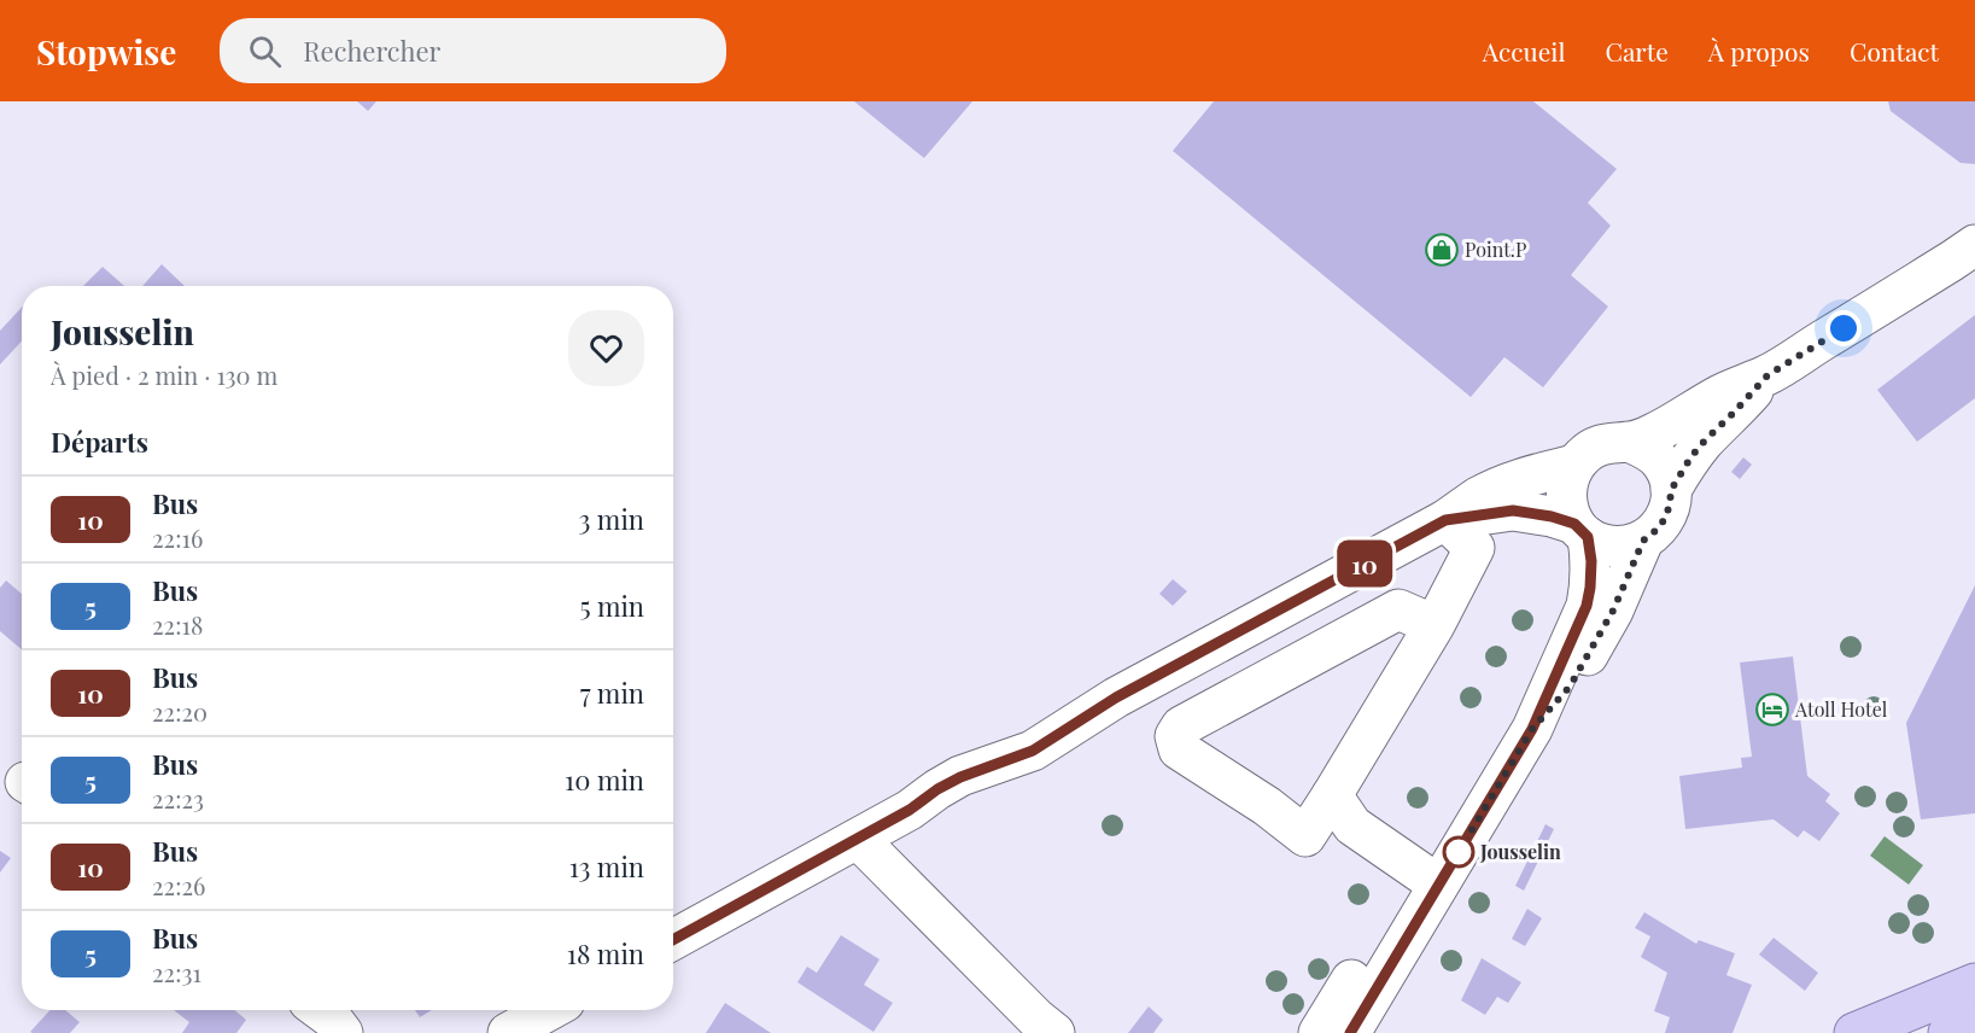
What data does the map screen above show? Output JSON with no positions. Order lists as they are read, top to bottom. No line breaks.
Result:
{"places":{"shop":["Point.P"],"hotel":["Atoll Hotel"],"other":["Jousselin"]},"lines":["bus line 10"],"page":{"header":"Stopwise","search":"Rechercher","nav":["Accueil","Carte","À propos","Contact"],"on_map":"10","heading":[["Jousselin","À pied · 2 min · 130 m"],"Départs"],"list":[{"mark":"10","name":"Bus","note":"22:16","value":"3 min"},{"mark":"5","name":"Bus","note":"22:18","value":"5 min"},{"mark":"10","name":"Bus","note":"22:20","value":"7 min"},{"mark":"5","name":"Bus","note":"22:23","value":"10 min"},{"mark":"10","name":"Bus","note":"22:26","value":"13 min"},{"mark":"5","name":"Bus","note":"22:31","value":"18 min"}]}}
